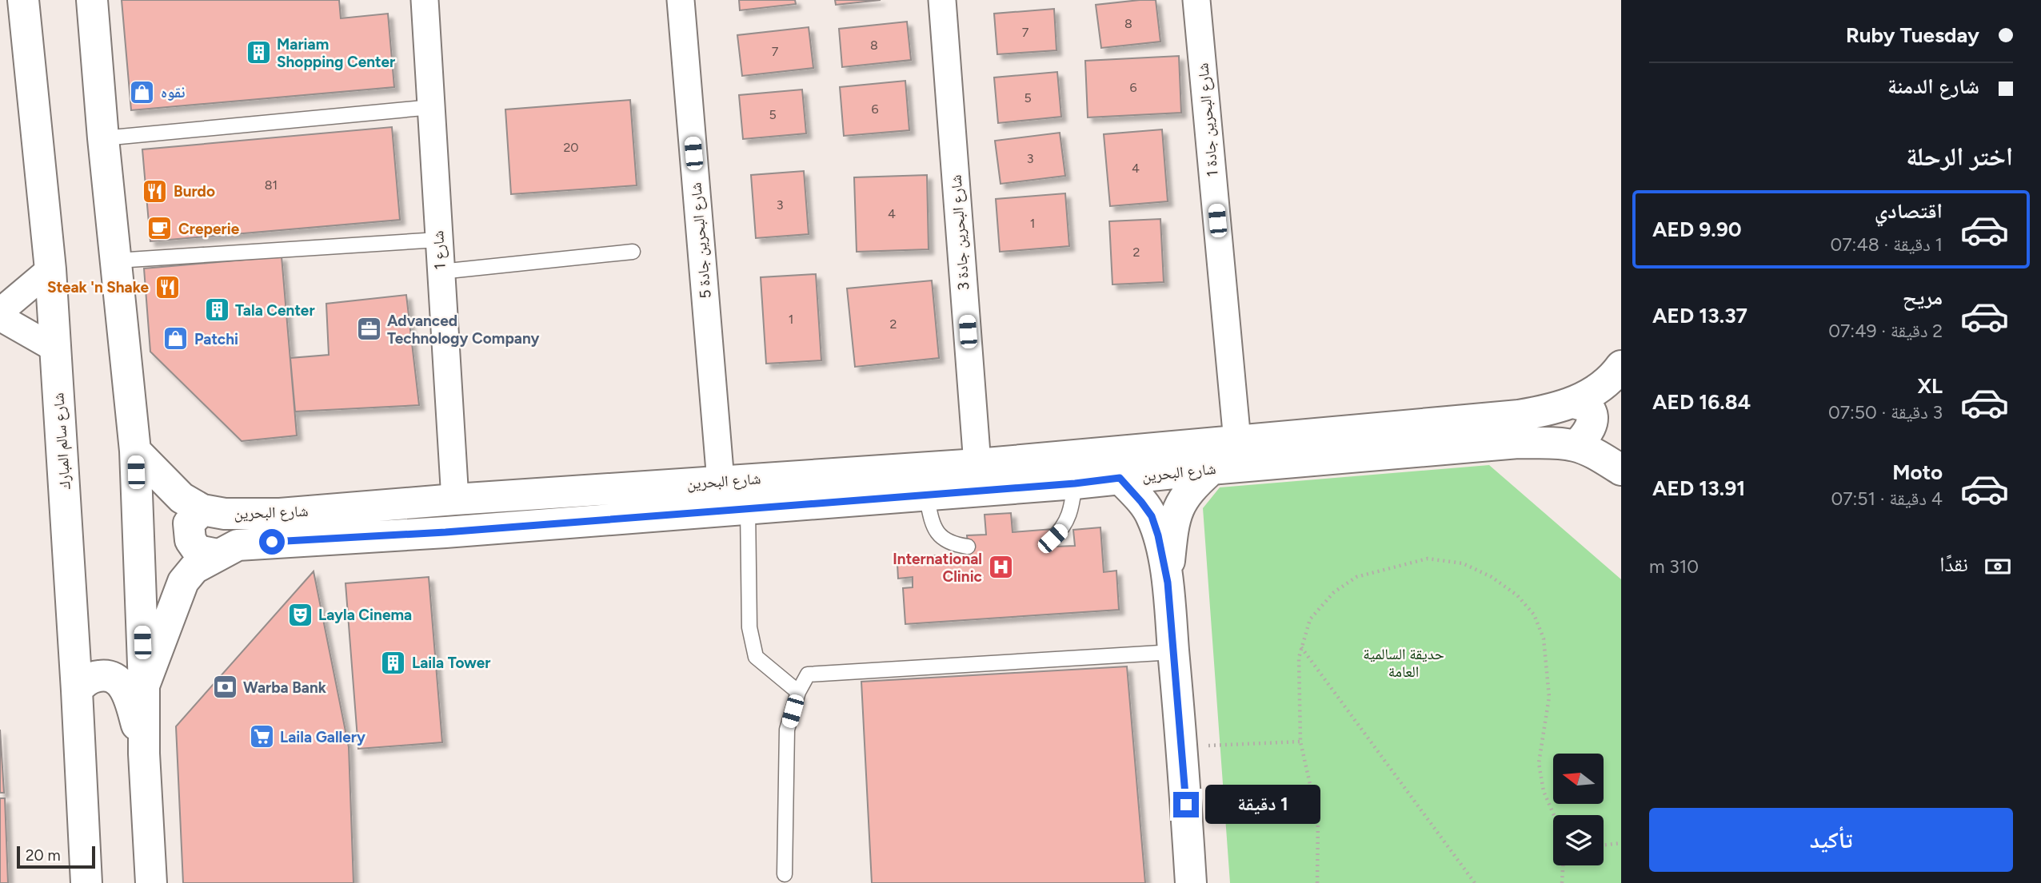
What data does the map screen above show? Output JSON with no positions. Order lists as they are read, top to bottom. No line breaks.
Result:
{"streets":{"street":["شارع البحرين جادة 1","شارع البحرين جادة 3","شارع البحرين جادة 5","شارع 1","شارع سالم المبارك","شارع البحرين"]},"crossings":[["شارع البحرين جادة 1","شارع البحرين"],["شارع البحرين جادة 3","شارع البحرين"],["شارع البحرين جادة 5","شارع البحرين"],["شارع 1","شارع البحرين"]],"parks":["حديقة السالمية العامة"],"places":{"building":["Mariam Shopping Center","Tala Center","Laila Tower"],"shop":["نقوه","Patchi"],"restaurant":["Burdo","Steak 'n Shake"],"cafe":["Creperie"],"office":["Advanced Technology Company"],"hospital":["International Clinic"],"theatre":["Layla Cinema"],"bank":["Warba Bank"],"supermarket":["Laila Gallery"]},"house_numbers":["8","7","8","7","6","5","6","5","20","3","4","81","3","4","1","2","1","2"],"scale_bar":"20 m","north":"left","page":{"banner":["Ruby Tuesday","شارع الدمنة"],"heading":"اختر الرحلة","list":[{"name":"اقتصادي","note":"1 دقيقة · 07:48","value":"AED 9.90"},{"name":"مريح","note":"2 دقيقة · 07:49","value":"AED 13.37"},{"name":"XL","note":"3 دقيقة · 07:50","value":"AED 16.84"},{"name":"Moto","note":"4 دقيقة · 07:51","value":"AED 13.91"}],"pay":["نقدًا","310 m"],"bubble":"1 دقيقة","buttons":"تأكيد","scale":"20 m"}}
